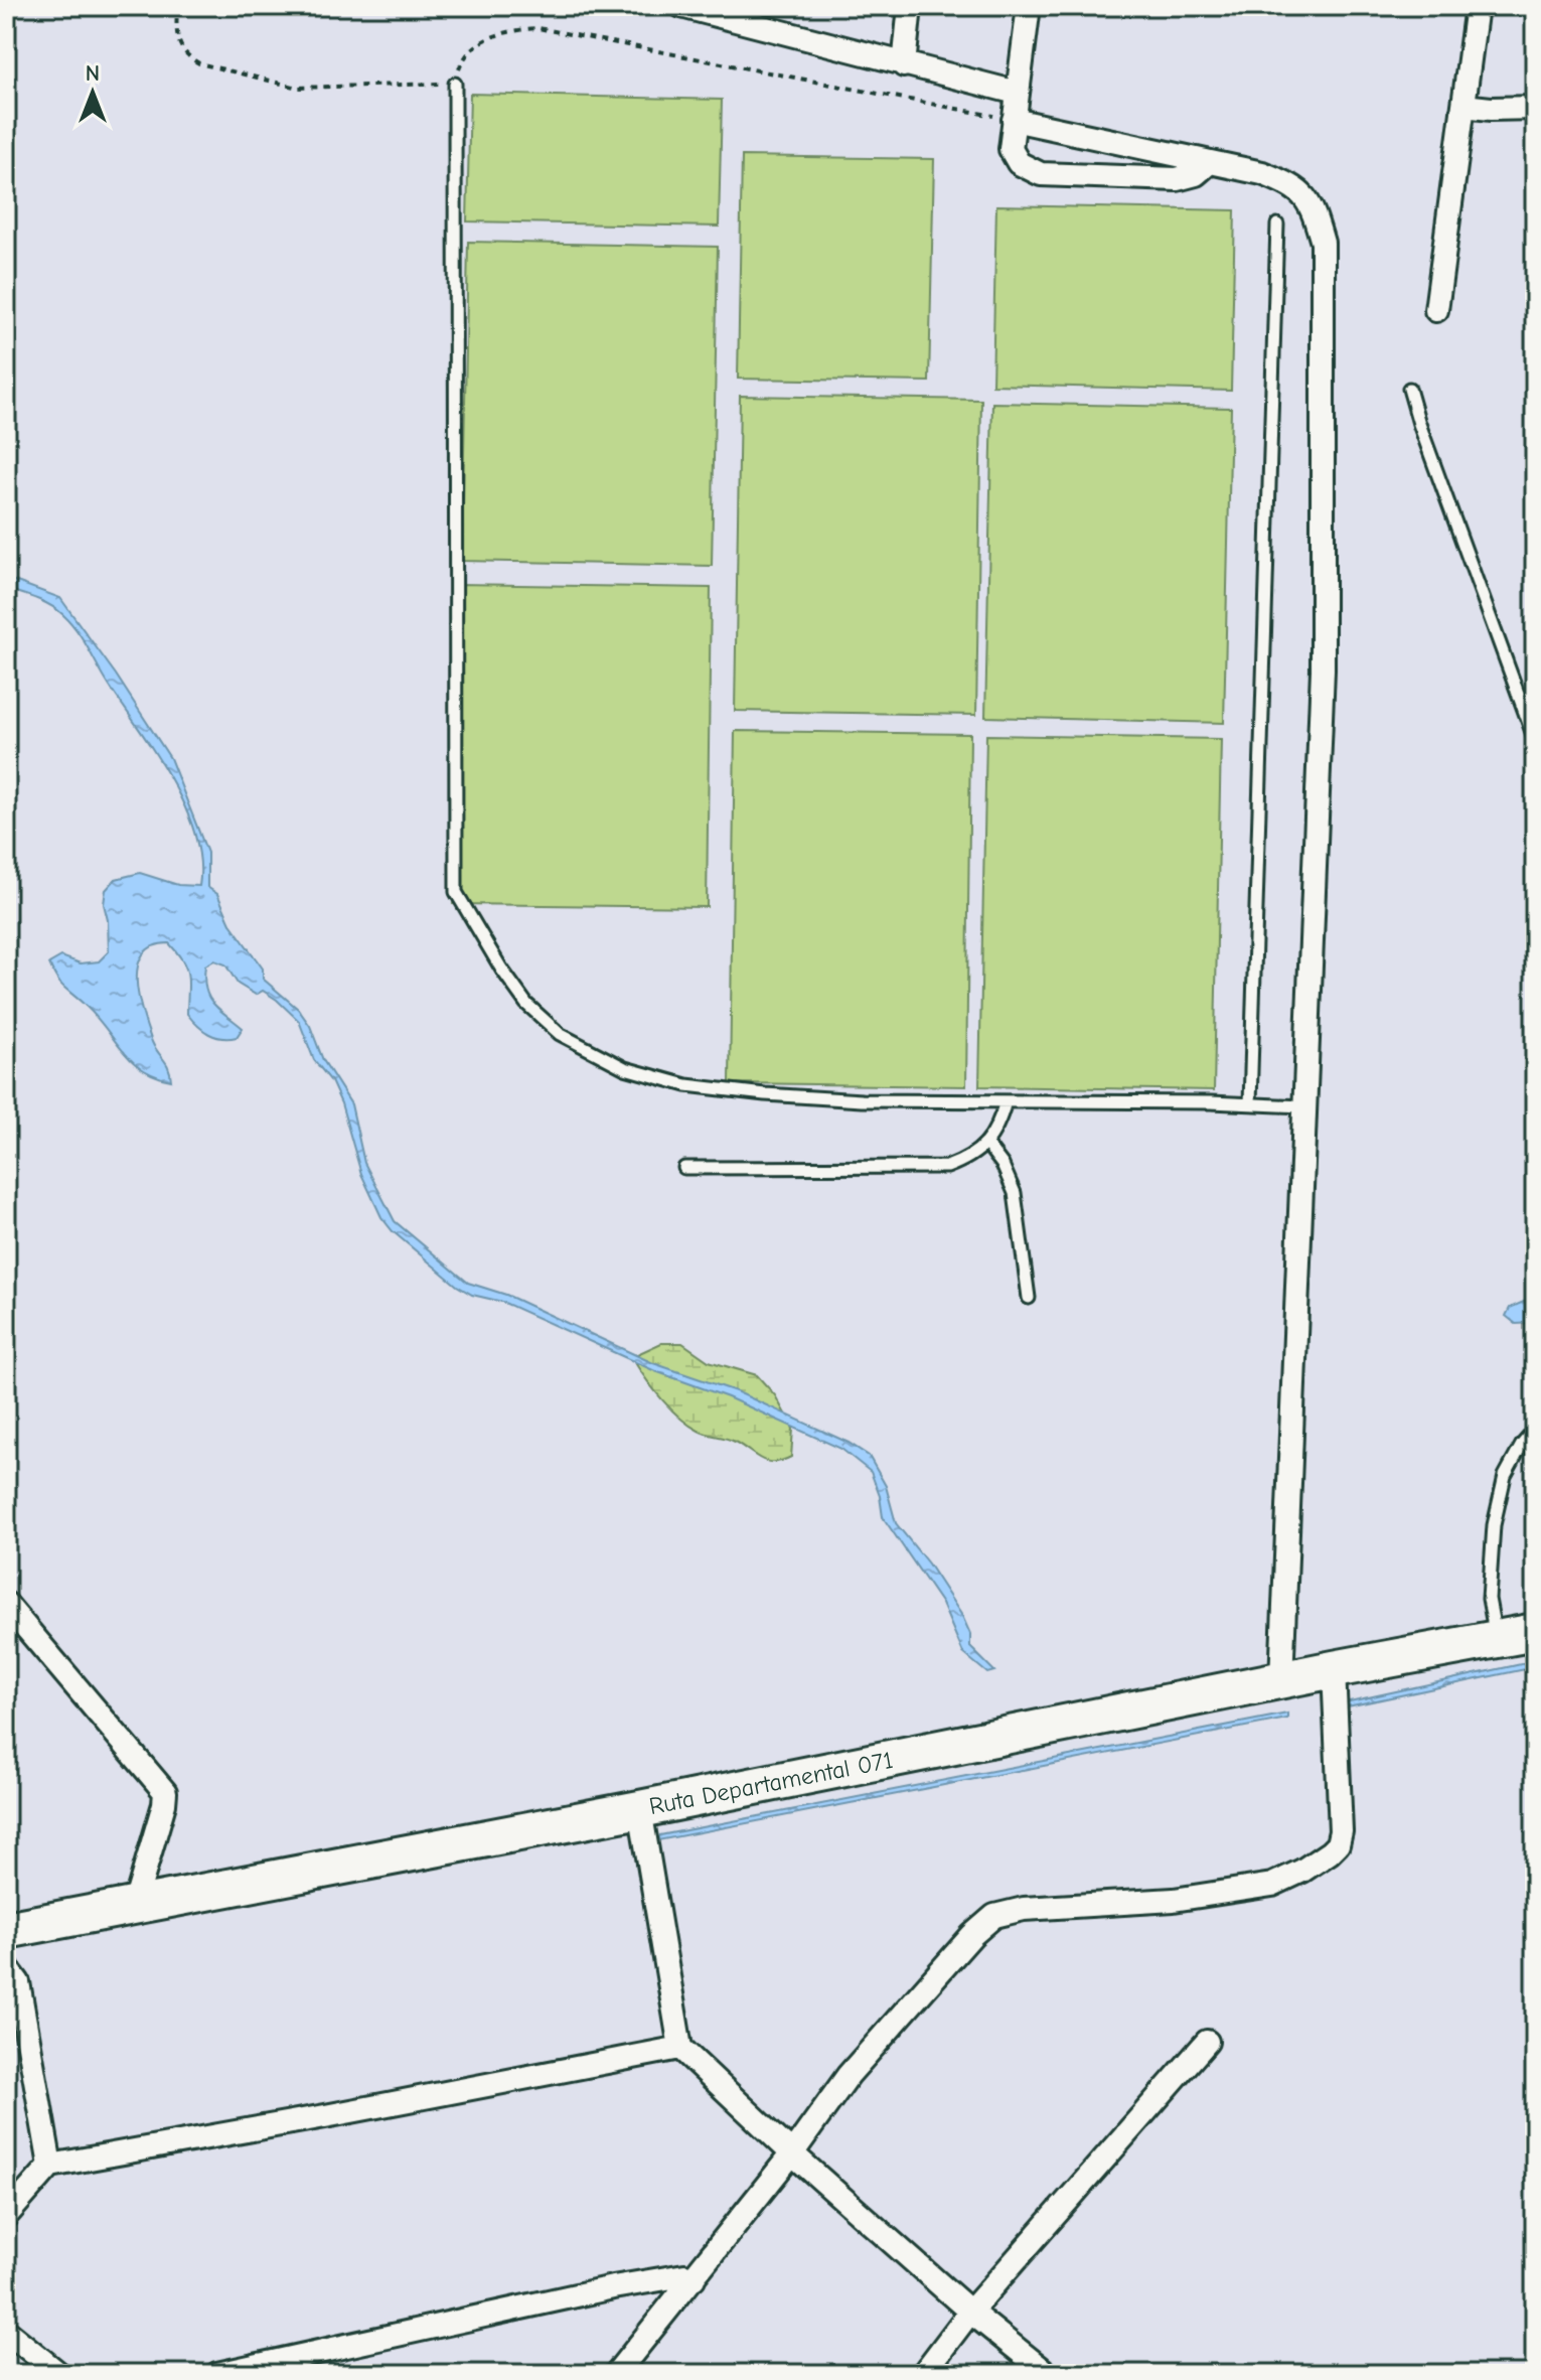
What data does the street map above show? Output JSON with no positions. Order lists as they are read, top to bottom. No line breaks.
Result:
{"streets":{"main road":["Ruta Departamental 071"]},"north":"top"}
